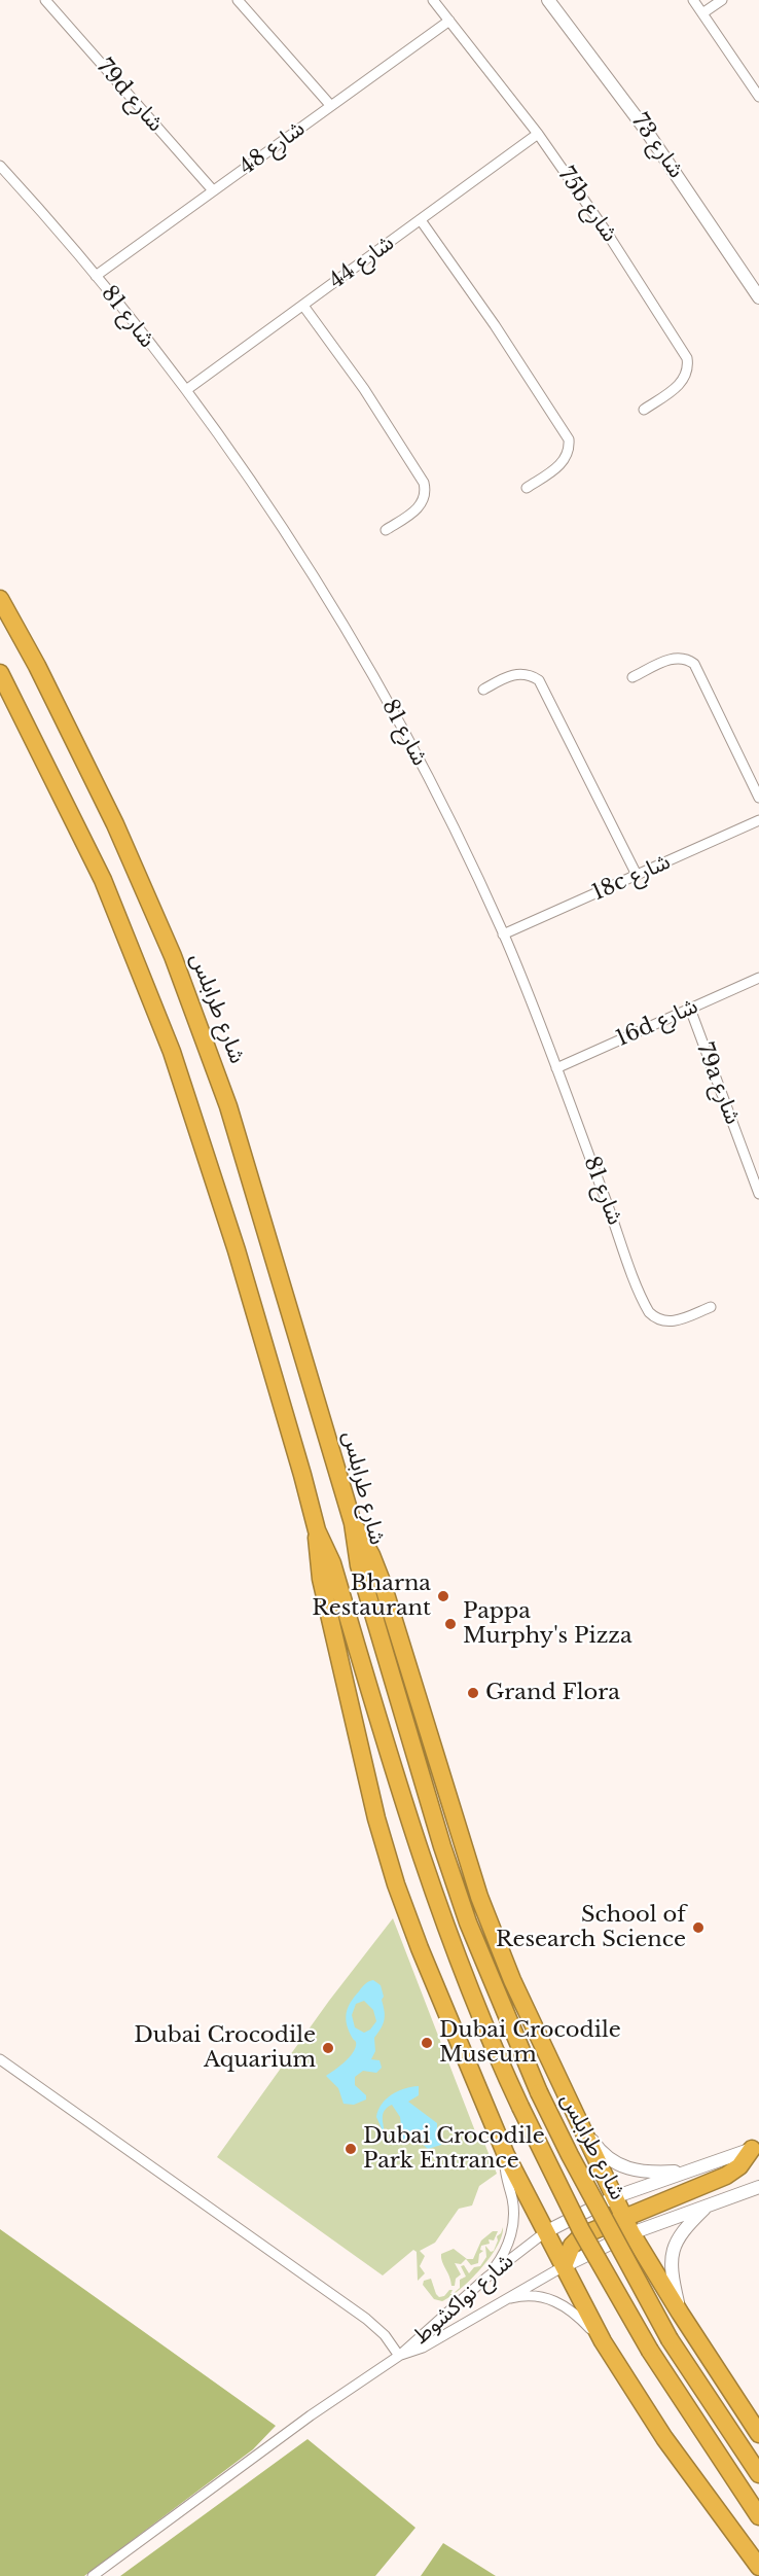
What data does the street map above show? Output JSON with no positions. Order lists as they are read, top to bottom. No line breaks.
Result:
{"streets":{"highway":["شارع طرابلس"],"street":["79d شارع","شارع 73","شارع 48","75b شارع","شارع 44","شارع 81","18c شارع","16d شارع","79a شارع","شارع نواكشوط"]},"crossings":[["79d شارع","شارع 48"],["شارع 48","75b شارع"],["شارع 48","شارع 81"],["75b شارع","شارع 44"],["شارع 44","شارع 81"],["شارع 81","18c شارع"],["شارع 81","16d شارع"],["16d شارع","79a شارع"]],"places":["Bharna Restaurant","Pappa Murphy's Pizza","Grand Flora","School of Research Science","Dubai Crocodile Museum","Dubai Crocodile Aquarium","Dubai Crocodile Park Entrance"]}
